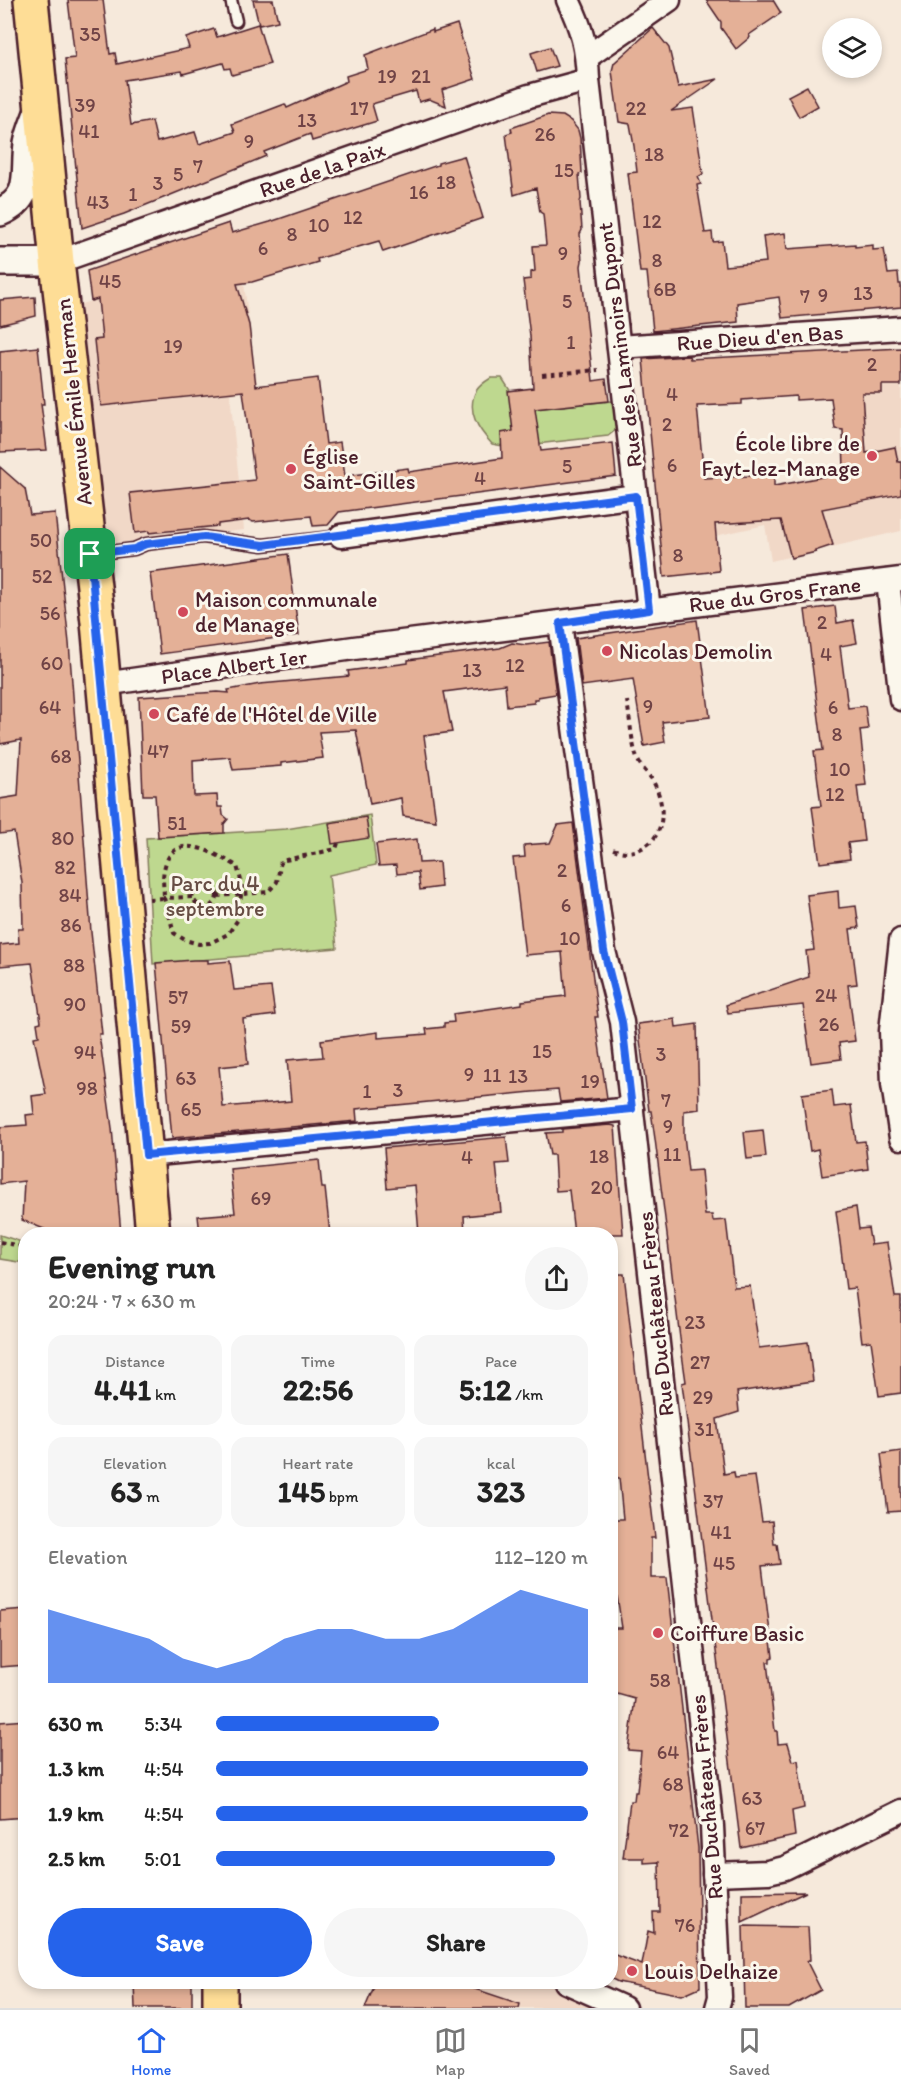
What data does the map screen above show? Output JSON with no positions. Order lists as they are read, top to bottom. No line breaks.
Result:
{"streets":{"main road":["Avenue Émile Herman"],"street":["Rue de la Paix","Rue Dieu d'en Bas","Rue des Laminoirs Dupont","Rue du Gros Frane","Place Albert Ier","Rue Duchâteau Frères"]},"crossings":[["Rue de la Paix","Rue des Laminoirs Dupont"],["Rue de la Paix","Avenue Émile Herman"],["Rue Dieu d'en Bas","Rue des Laminoirs Dupont"],["Rue des Laminoirs Dupont","Rue du Gros Frane"],["Rue des Laminoirs Dupont","Place Albert Ier"],["Avenue Émile Herman","Place Albert Ier"],["Rue du Gros Frane","Place Albert Ier"],["Place Albert Ier","Rue Duchâteau Frères"]],"parks":["Parc du 4 septembre"],"places":["École libre de Fayt-lez-Manage","Église Saint-Gilles","Maison communale de Manage","Nicolas Demolin","Café de l'Hôtel de Ville","Coiffure Basic","Louis Delhaize"],"house_numbers":["35","19","21","39","17","22","13","41","26","9","18","7","15","5","18","3","16","1","43","12","12","10","8","6","9","8","45","6B","13","9","7","5","1","19","2","4","2","6","5","4","50","8","52","56","2","4","60","12","13","9","64","6","8","47","68","10","12","51","80","82","2","84","6","86","10","88","24","57","90","26","59","15","94","3","9","11","13","63","19","98","3","1","7","65","9","11","18","4","20","69","23","27","29","31","37","41","45","58","64","68","63","67","72","76"],"page":{"heading":["Evening run","20:24 · 7 × 630 m"],"stats":[["Distance","4.41 km"],["Time","22:56"],["Pace","5:12 /km"],["Elevation","63 m"],["Heart rate","145 bpm"],["kcal","323"]],"chart":["Elevation","112–120 m"],"list":[{"name":"630 m","note":"5:34"},{"name":"1.3 km","note":"4:54"},{"name":"1.9 km","note":"4:54"},{"name":"2.5 km","note":"5:01"}],"buttons":["Save","Share"],"tabs":["Home","Map","Saved"]}}
